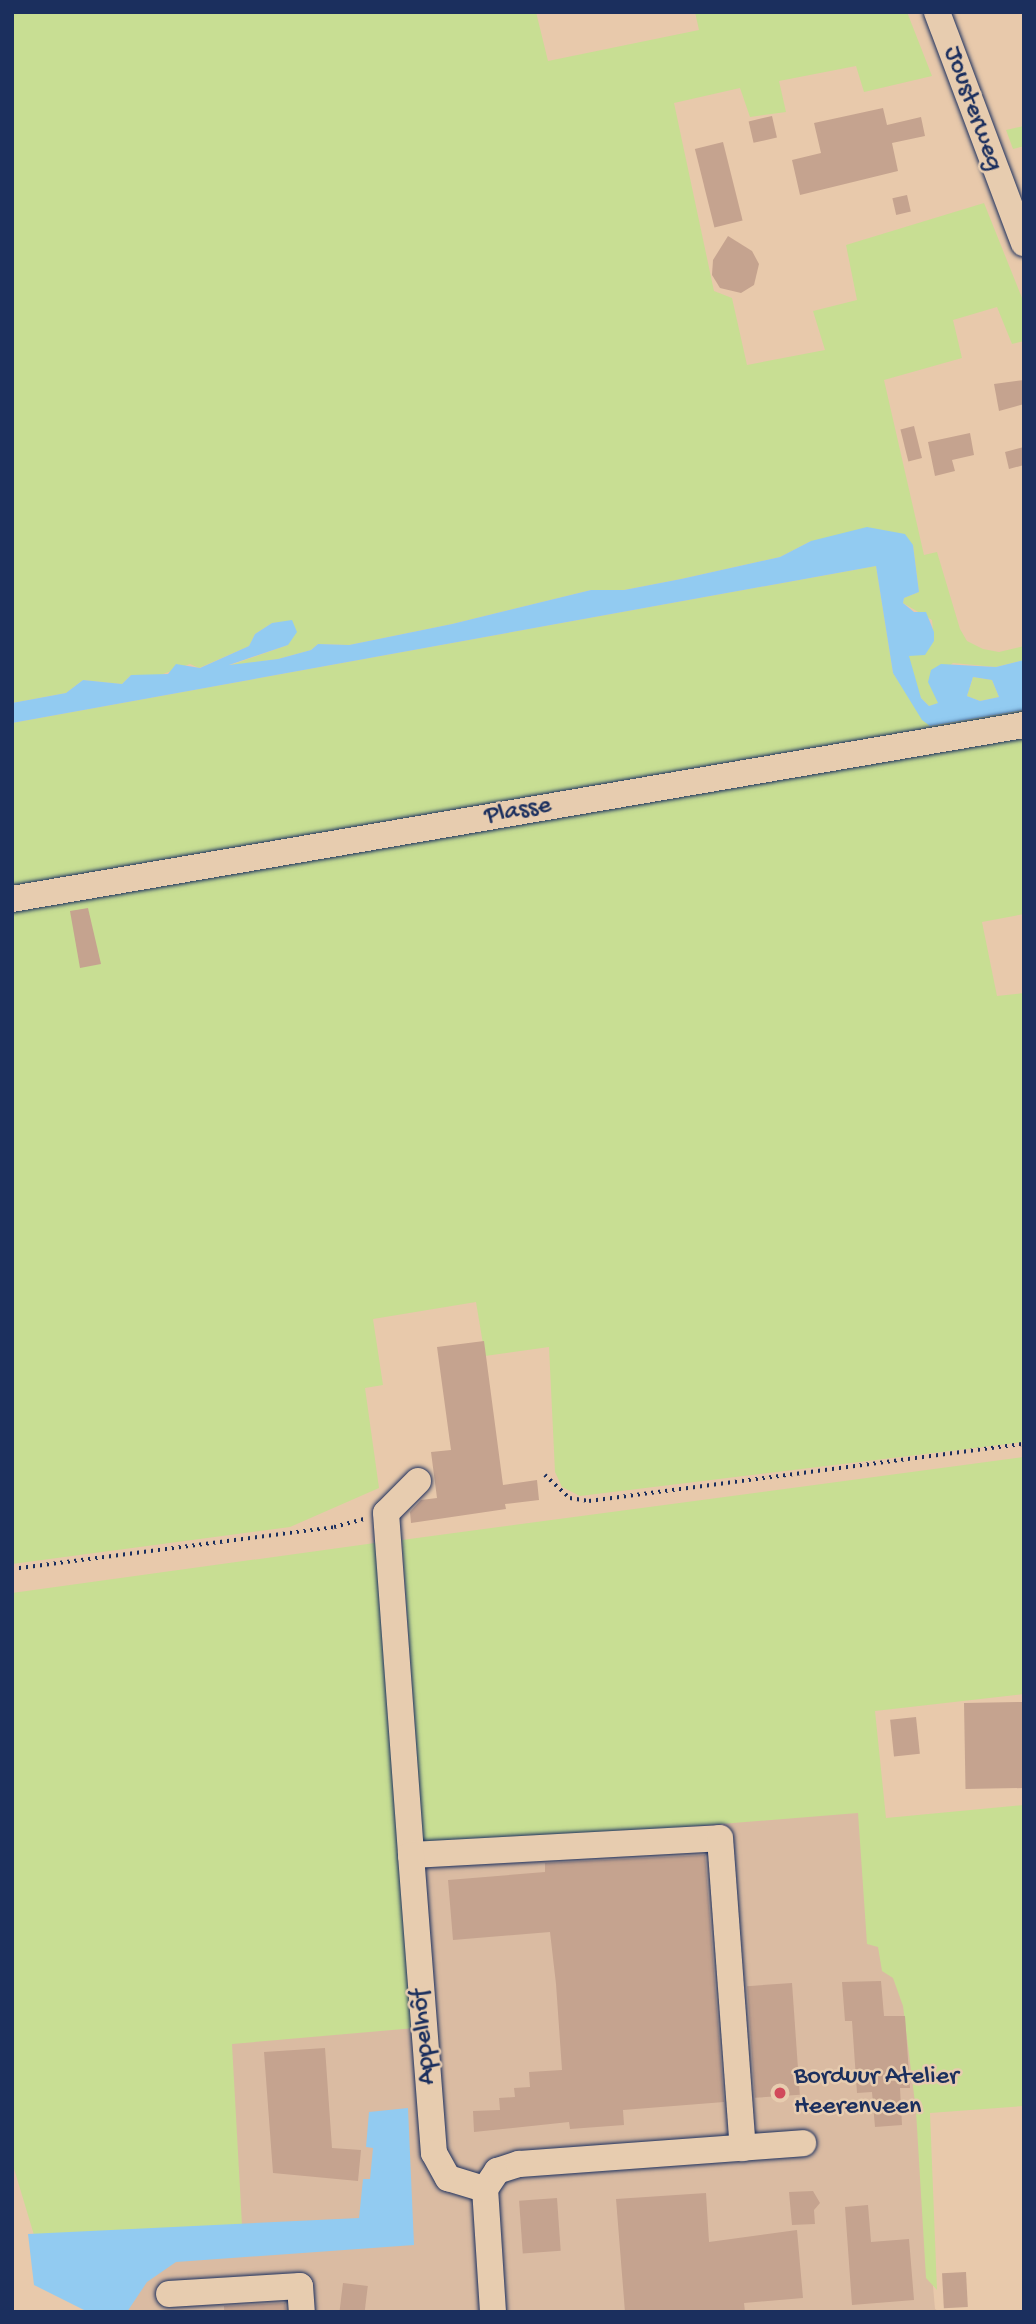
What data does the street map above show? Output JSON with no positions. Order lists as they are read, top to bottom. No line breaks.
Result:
{"streets":{"street":["Jousterweg","Plasse","Appelhôf"]},"places":["Borduur Atelier Heerenveen"]}
